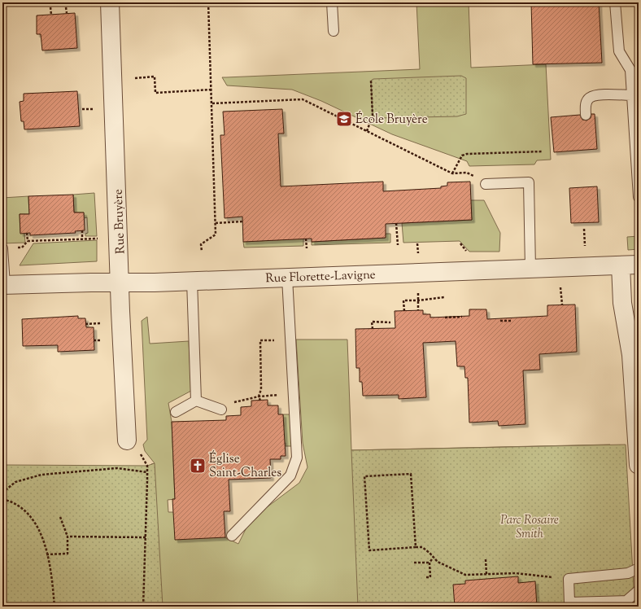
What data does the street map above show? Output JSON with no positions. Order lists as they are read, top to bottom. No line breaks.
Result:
{"streets":{"street":["Rue Bruyère","Rue Florette-Lavigne"]},"crossings":[["Rue Bruyère","Rue Florette-Lavigne"]],"parks":["Parc Rosaire Smith"],"places":{"school or university":["École Bruyère"],"church":["Église Saint-Charles"]}}
